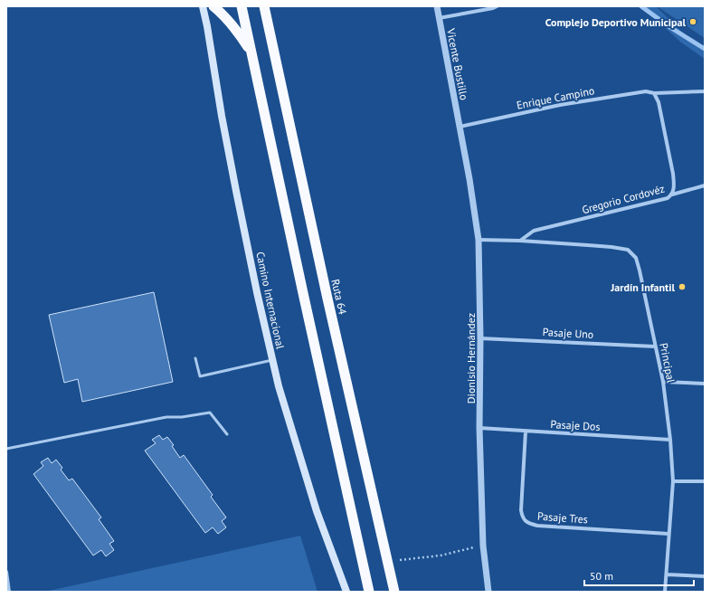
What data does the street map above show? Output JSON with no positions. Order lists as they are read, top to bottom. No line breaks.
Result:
{"streets":{"highway":["Ruta 64"],"main road":["Camino Internacional"],"street":["Vicente Bustillo","Enrique Campino","Gregorio Cordovéz","Pasaje Uno","Dionisio Hernández","Principal","Pasaje Dos","Pasaje Tres"]},"crossings":[["Vicente Bustillo","Enrique Campino"],["Vicente Bustillo","Dionisio Hernández"],["Enrique Campino","Gregorio Cordovéz"],["Enrique Campino","Dionisio Hernández"],["Gregorio Cordovéz","Principal"],["Pasaje Uno","Dionisio Hernández"],["Pasaje Uno","Principal"],["Dionisio Hernández","Pasaje Dos"],["Principal","Pasaje Dos"],["Principal","Pasaje Tres"],["Pasaje Dos","Pasaje Tres"]],"places":["Complejo Deportivo Municipal","Jardín Infantil"],"scale_bar":"50 m"}
